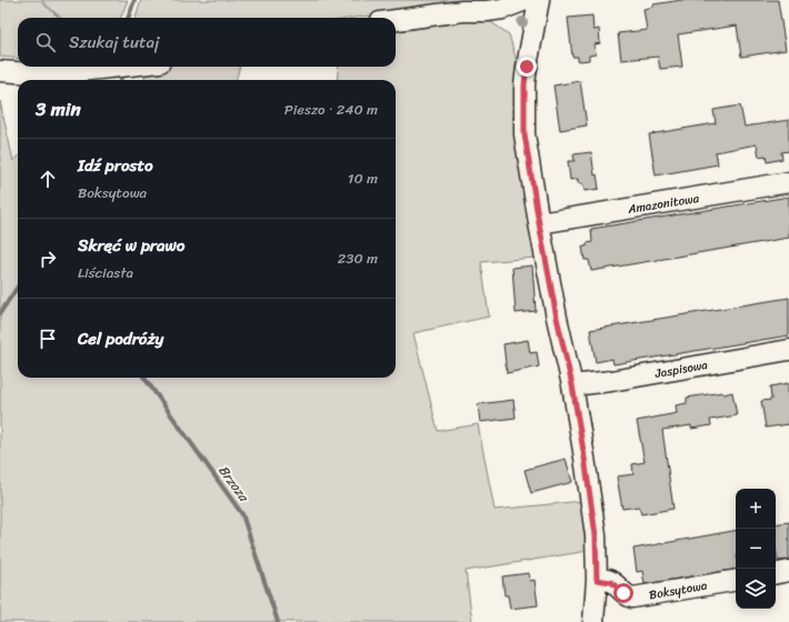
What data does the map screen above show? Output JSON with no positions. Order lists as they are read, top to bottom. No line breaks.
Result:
{"streets":{"street":["Amazonitowa","Jaspisowa","Boksytowa"]},"water":["Brzoza"],"page":{"search":"Szukaj tutaj","heading":["3 min","Pieszo · 240 m"],"list":[["Idź prosto","Boksytowa","10 m"],["Skręć w prawo","Liściasta","230 m"],"Cel podróży"],"map_buttons":["+","−"]}}
